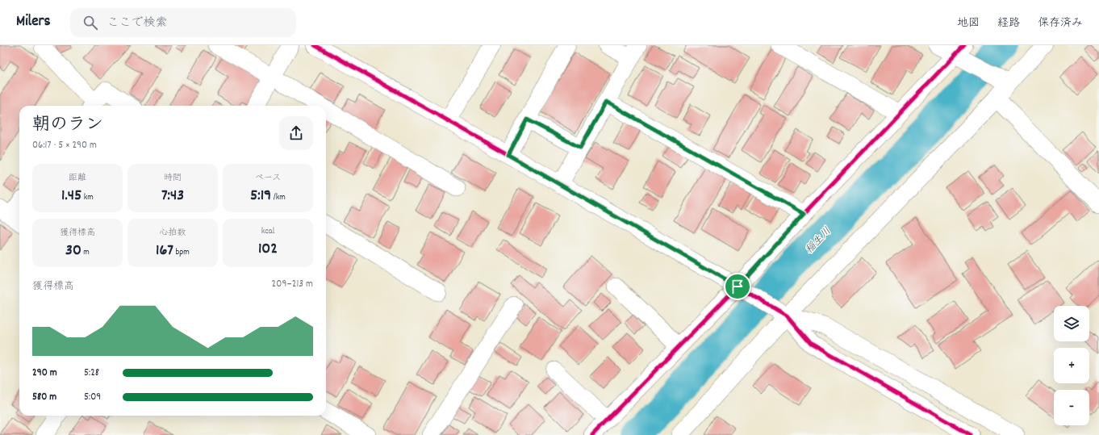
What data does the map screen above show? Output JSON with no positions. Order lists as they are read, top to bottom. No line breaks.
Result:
{"water":["稲生川"],"page":{"header":"Milers","search":"ここで検索","nav":["地図","経路","保存済み"],"heading":["朝のラン","06:17 · 5 × 290 m"],"stats":[["距離","1.45 km"],["時間","7:43"],["ペース","5:19 /km"],["獲得標高","30 m"],["心拍数","167 bpm"],["kcal","102"]],"chart":["獲得標高","209–213 m"],"map_buttons":["+","−"],"list":[{"name":"290 m","note":"5:28"},{"name":"580 m","note":"5:09"}]}}
